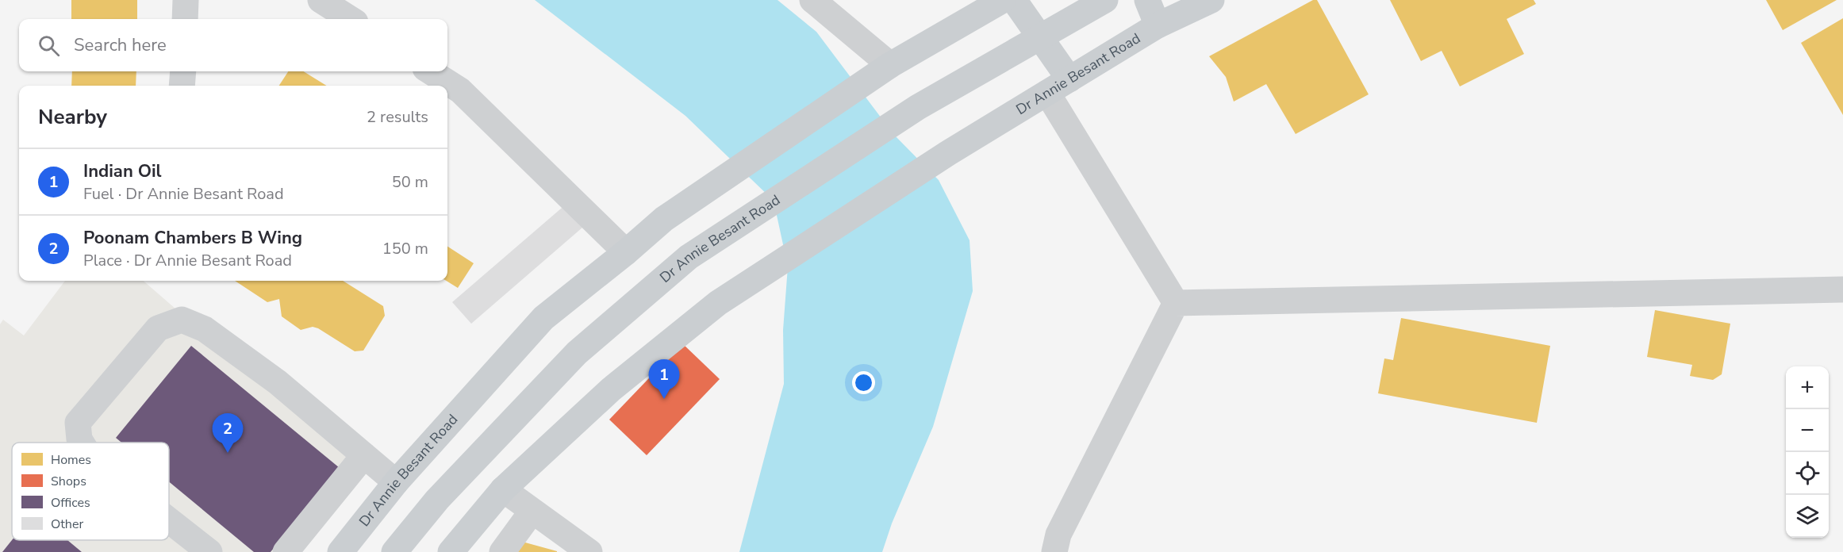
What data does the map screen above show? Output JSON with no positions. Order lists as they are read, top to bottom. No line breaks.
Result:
{"streets":{"main road":["Dr Annie Besant Road"]},"legend":["Homes","Shops","Offices","Other"],"page":{"search":"Search here","heading":["Nearby","2 results"],"list":[{"mark":"1","name":"Indian Oil","note":"Fuel · Dr Annie Besant Road","value":"50 m"},{"mark":"2","name":"Poonam Chambers B Wing","note":"Place · Dr Annie Besant Road","value":"150 m"}],"pins":["1","2"],"map_buttons":["+","−"]}}
